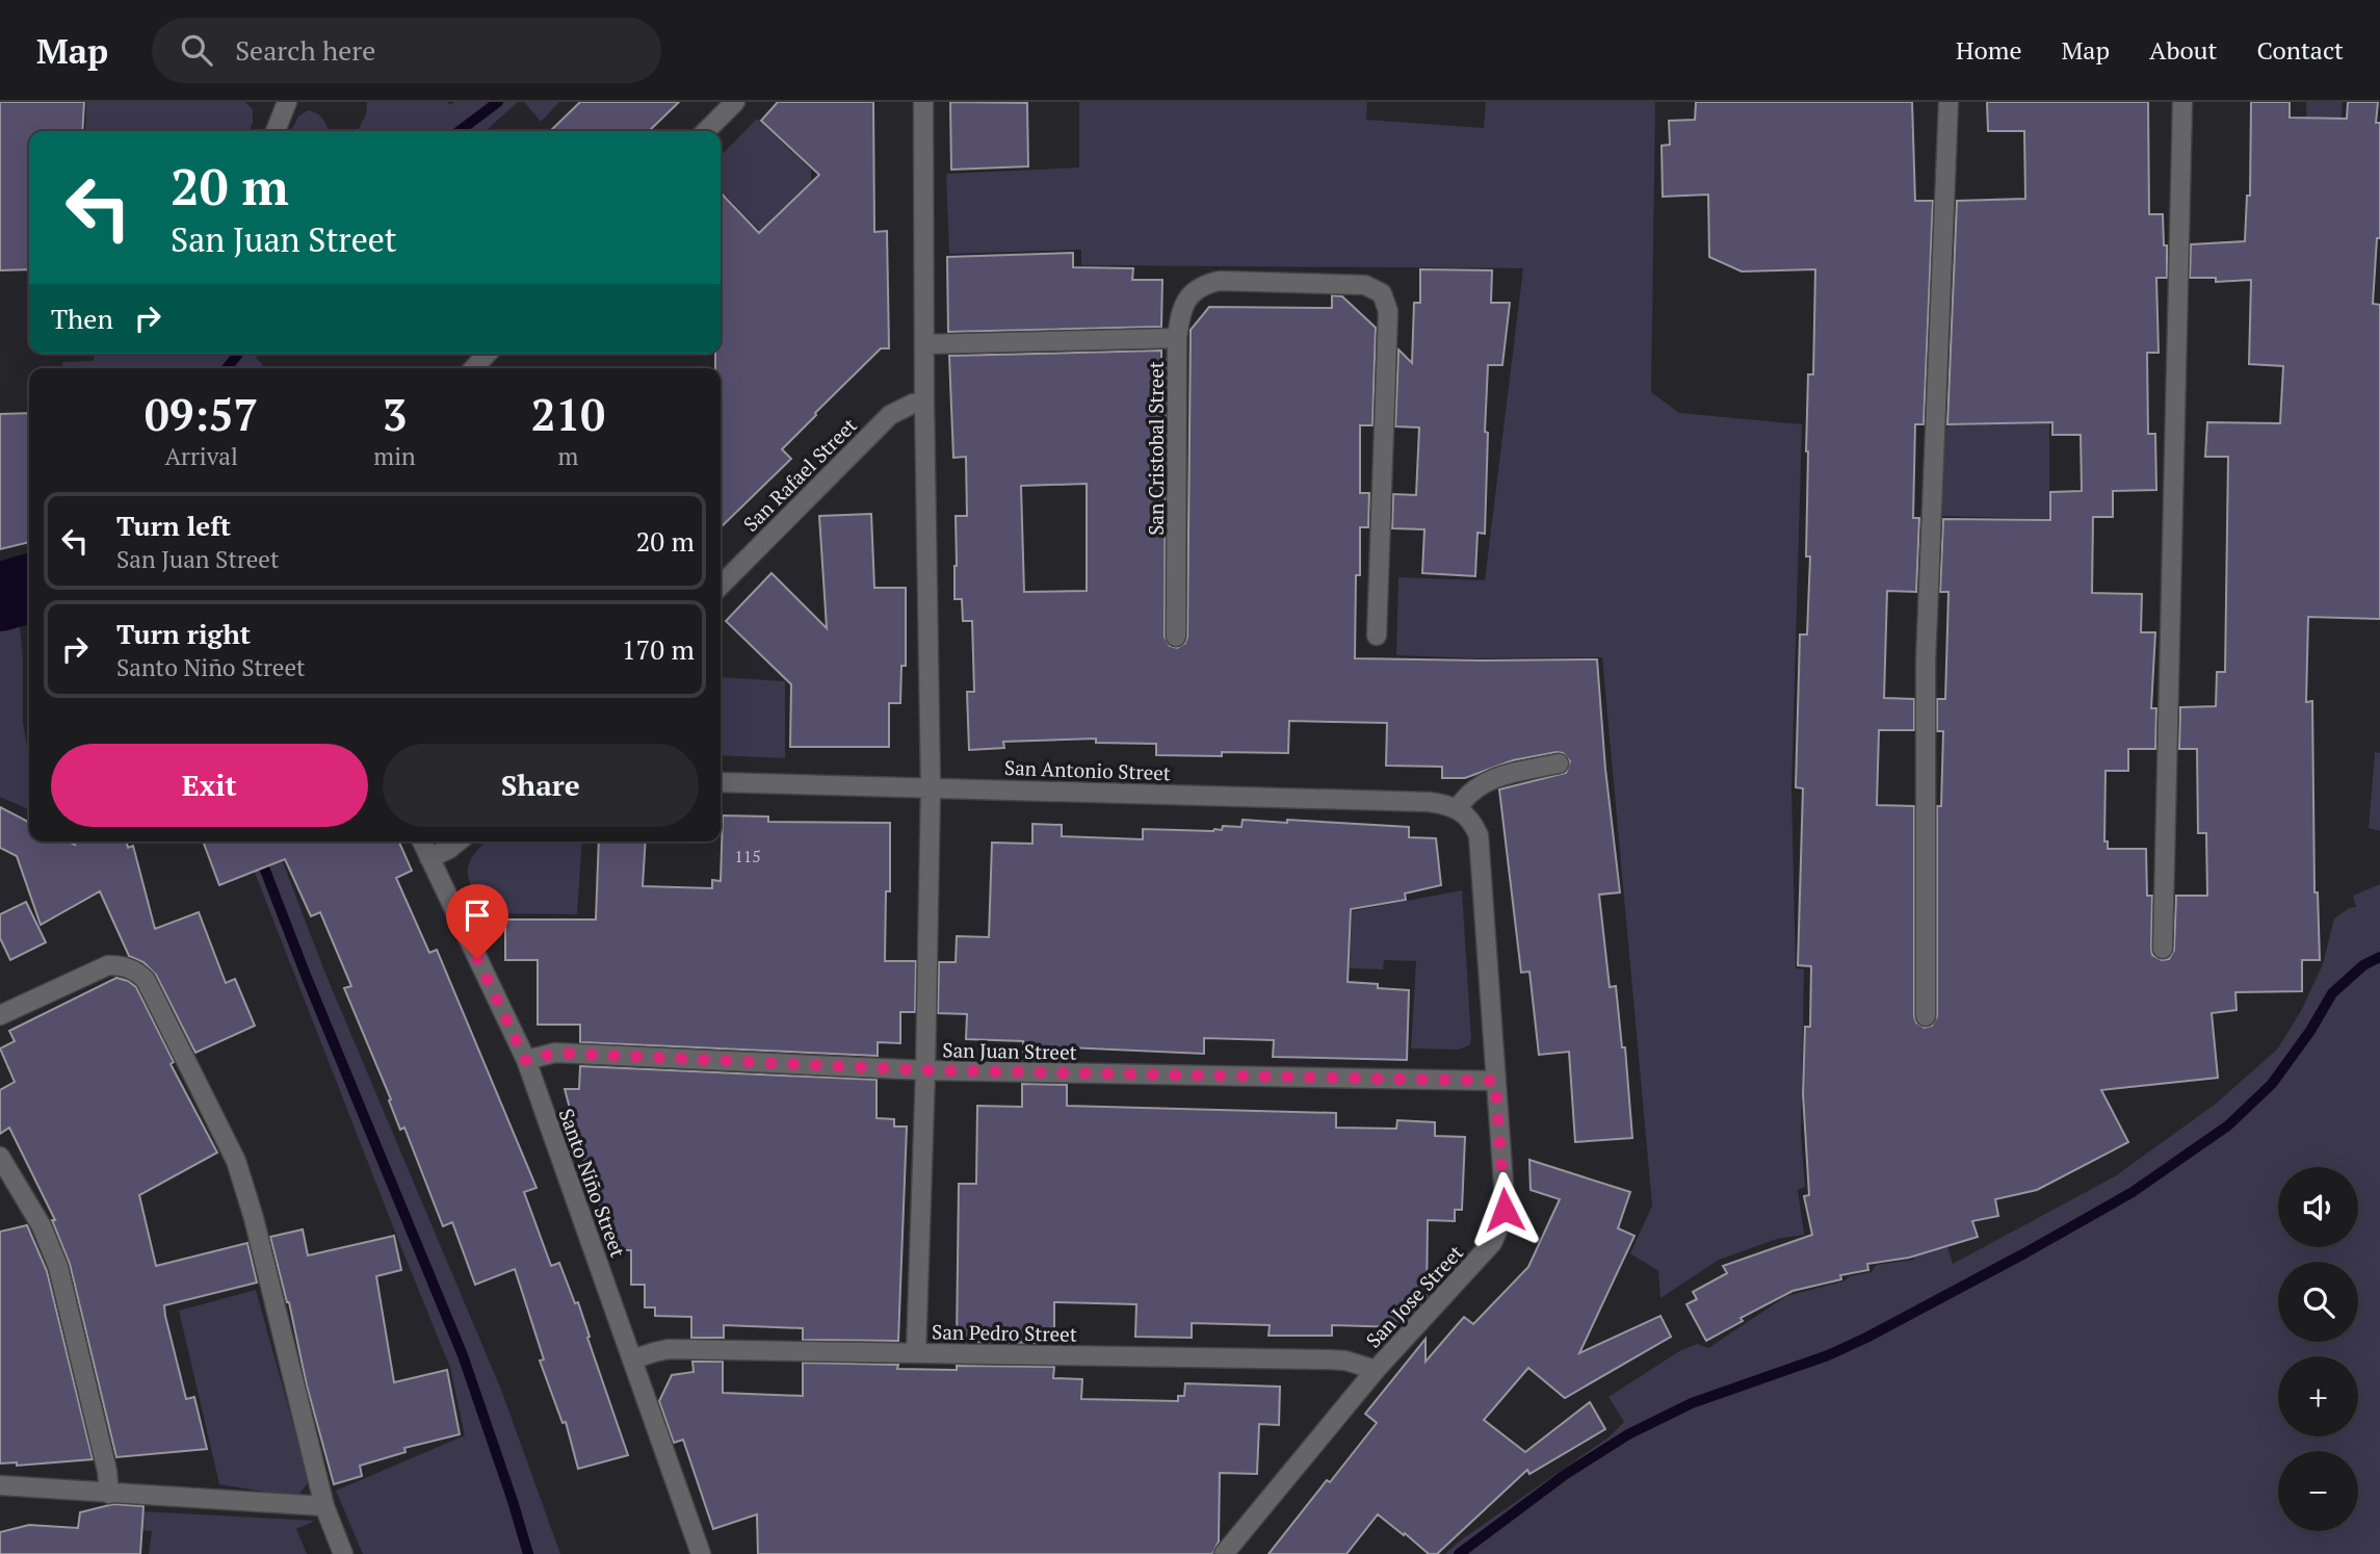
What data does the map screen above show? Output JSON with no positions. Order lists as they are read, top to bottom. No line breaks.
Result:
{"streets":{"street":["San Cristobal Street","San Rafael Street","San Antonio Street","San Juan Street","Santo Niño Street","San Jose Street","San Pedro Street"]},"crossings":[["San Antonio Street","San Jose Street"],["San Juan Street","Santo Niño Street"],["San Juan Street","San Jose Street"],["Santo Niño Street","San Pedro Street"],["San Jose Street","San Pedro Street"]],"house_numbers":["115"],"page":{"header":"Map","search":"Search here","nav":["Home","Map","About","Contact"],"turn":["20 m","San Juan Street"],"then":"Then","eta":["09:57","Arrival","3","min","210","m"],"list":[{"name":"Turn left","note":"San Juan Street","value":"20 m"},{"name":"Turn right","note":"Santo Niño Street","value":"170 m"}],"buttons":["Exit","Share"],"map_buttons":["+","−"]}}
